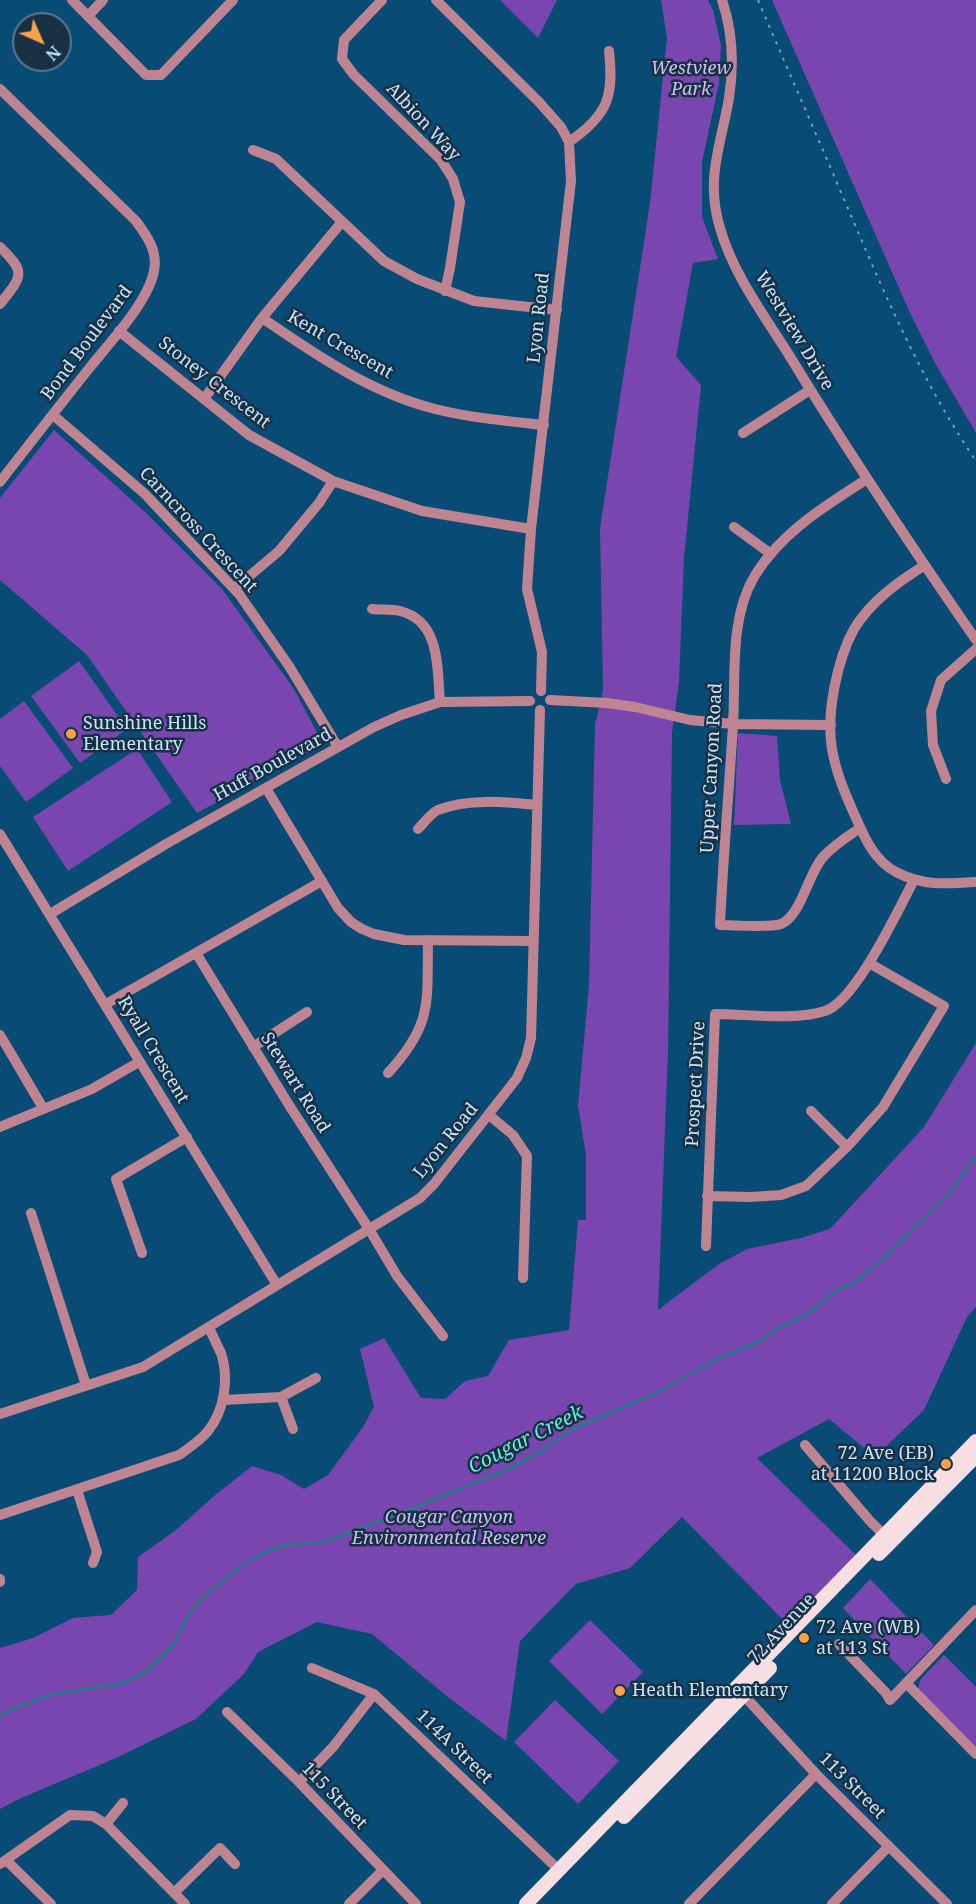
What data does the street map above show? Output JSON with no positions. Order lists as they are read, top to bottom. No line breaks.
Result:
{"streets":{"main road":["72 Avenue"],"street":["Albion Way","Lyon Road","Westview Drive","Bond Boulevard","Kent Crescent","Stoney Crescent","Carncross Crescent","Huff Boulevard","Upper Canyon Road","Ryall Crescent","Stewart Road","Prospect Drive","114A Street","113 Street","115 Street"]},"crossings":[["Lyon Road","Kent Crescent"],["Lyon Road","Stoney Crescent"],["Lyon Road","Huff Boulevard"],["Lyon Road","Ryall Crescent"],["Lyon Road","Stewart Road"],["Westview Drive","Upper Canyon Road"],["Bond Boulevard","Stoney Crescent"],["Bond Boulevard","Carncross Crescent"],["Carncross Crescent","Huff Boulevard"],["Huff Boulevard","Ryall Crescent"],["72 Avenue","114A Street"],["72 Avenue","113 Street"]],"water":["Cougar Creek"],"parks":["Westview Park","Cougar Canyon Environmental Reserve"],"places":["Sunshine Hills Elementary","72 Ave (EB) at 11200 Block","72 Ave (WB) at 113 St","Heath Elementary"],"north":"bottom right"}
